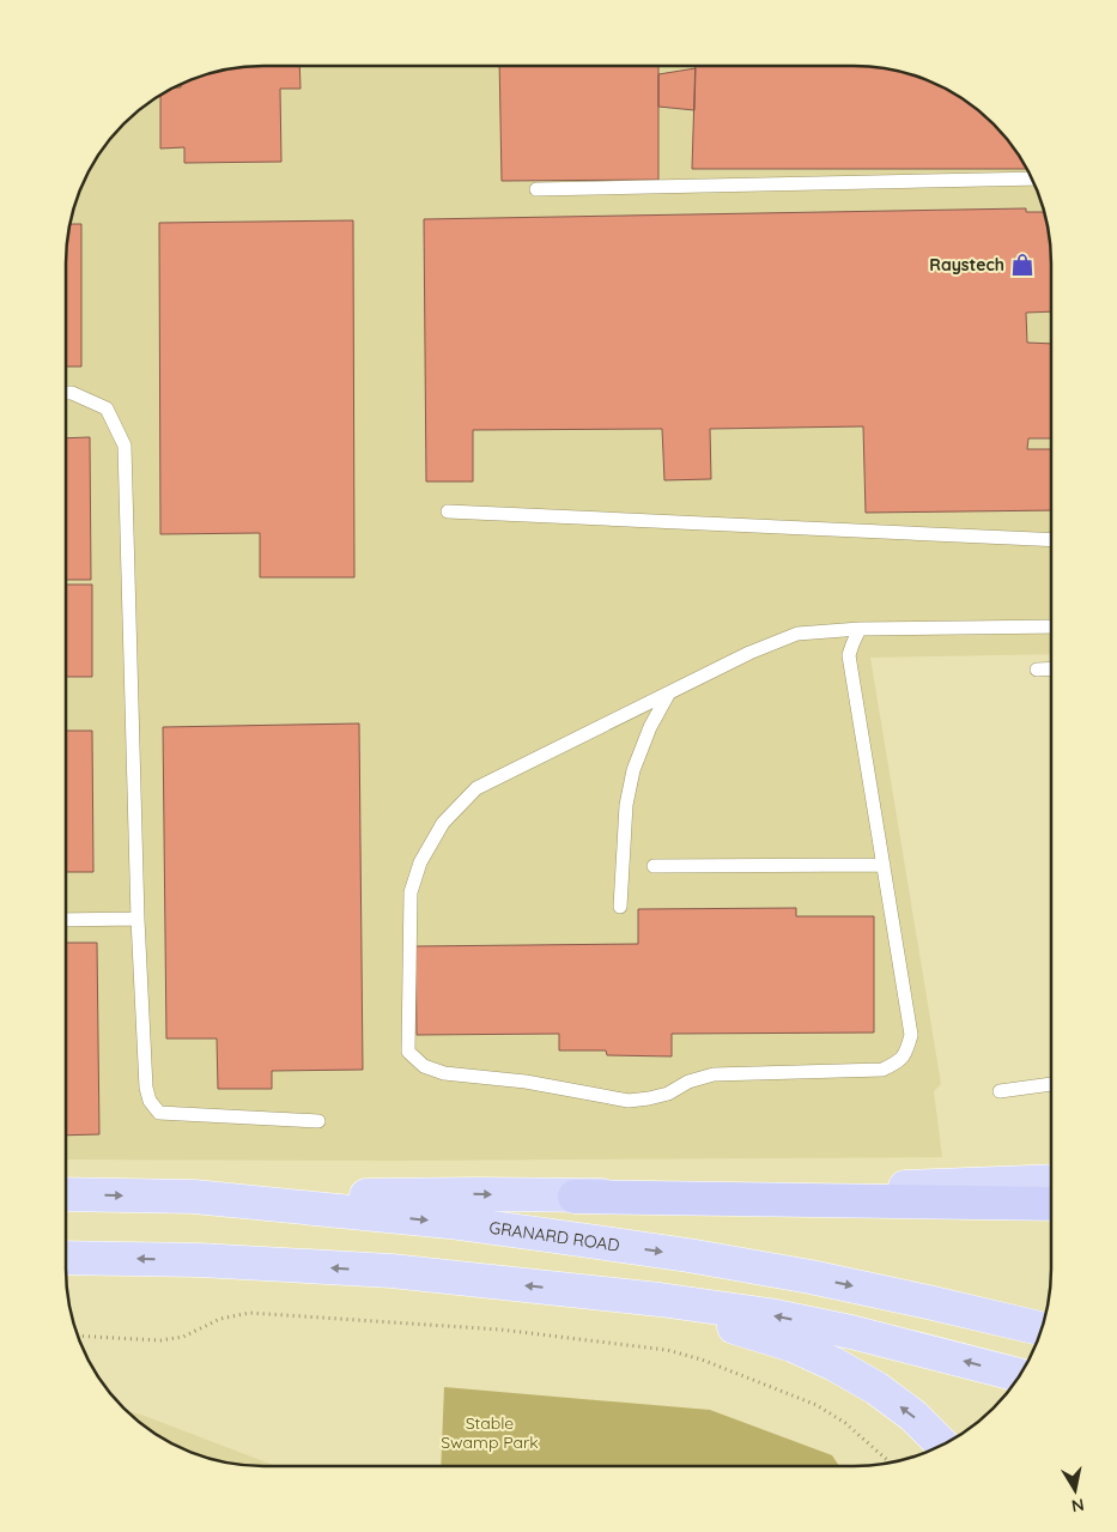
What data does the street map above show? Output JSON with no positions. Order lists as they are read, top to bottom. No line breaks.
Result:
{"streets":{"highway":["GRANARD ROAD"]},"parks":["Stable Swamp Park"],"places":{"shop":["Raystech"]},"north":"bottom"}
